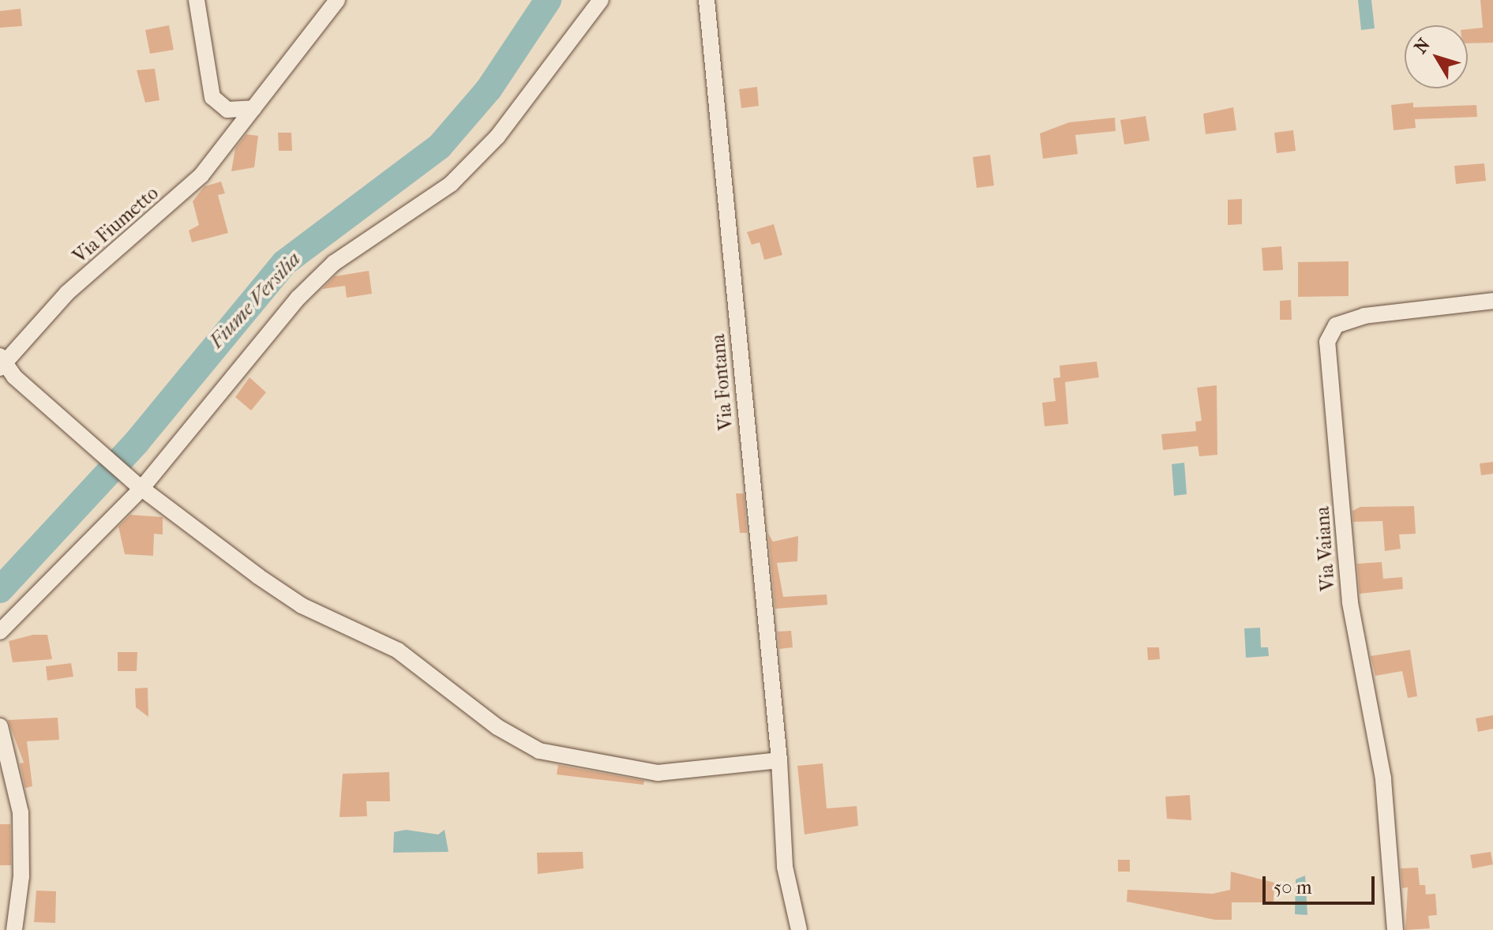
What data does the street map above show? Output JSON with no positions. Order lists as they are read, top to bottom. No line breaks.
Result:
{"streets":{"street":["Via Fiumetto","Via Fontana","Via Vaiana"]},"water":["Fiume Versilia"],"scale_bar":"50 m","north":"top left"}
